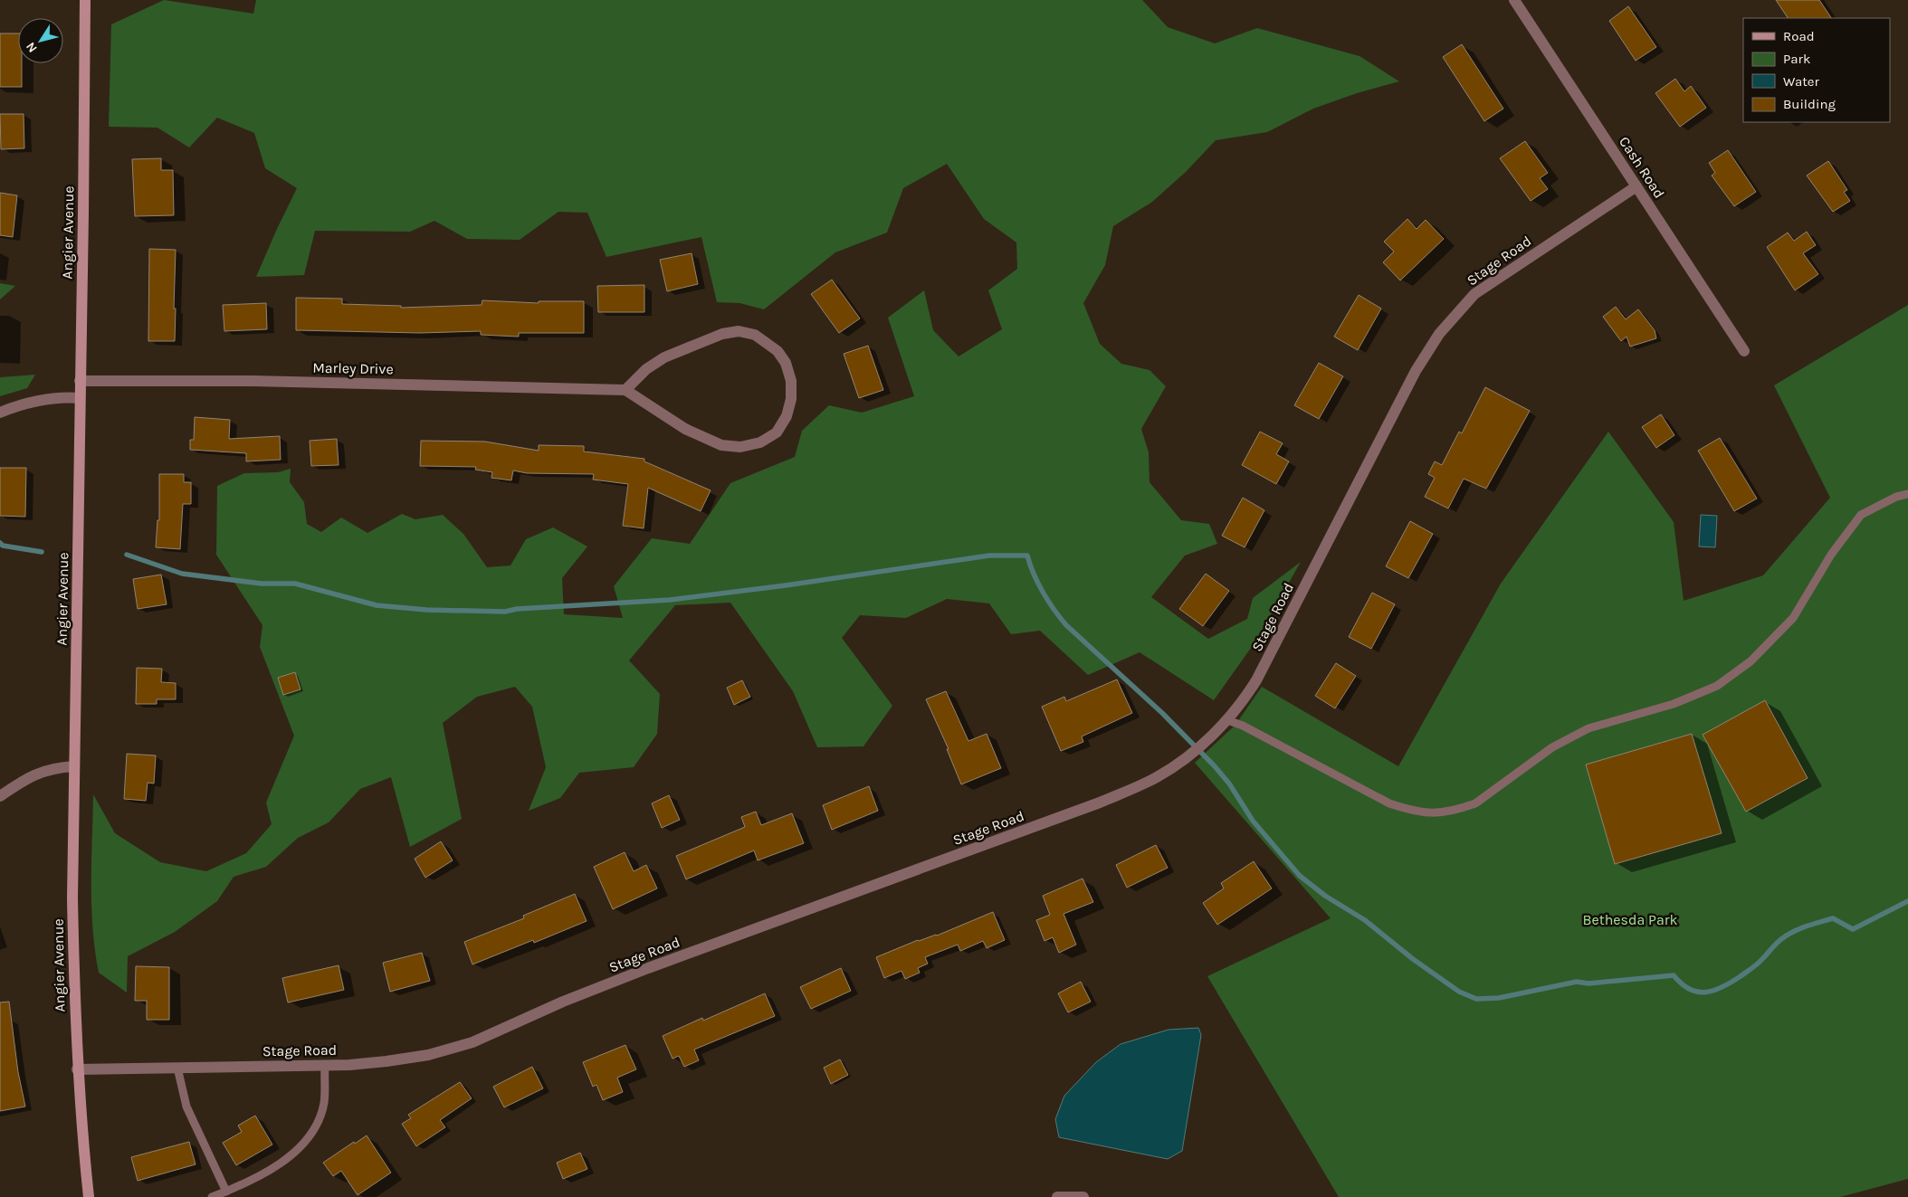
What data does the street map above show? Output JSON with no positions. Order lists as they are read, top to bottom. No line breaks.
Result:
{"streets":{"main road":["Angier Avenue"],"street":["Cash Road","Stage Road","Marley Drive"]},"crossings":[["Cash Road","Stage Road"],["Angier Avenue","Stage Road"],["Angier Avenue","Marley Drive"]],"parks":["Bethesda Park"],"legend":["Road","Park","Water","Building"],"north":"bottom left"}
